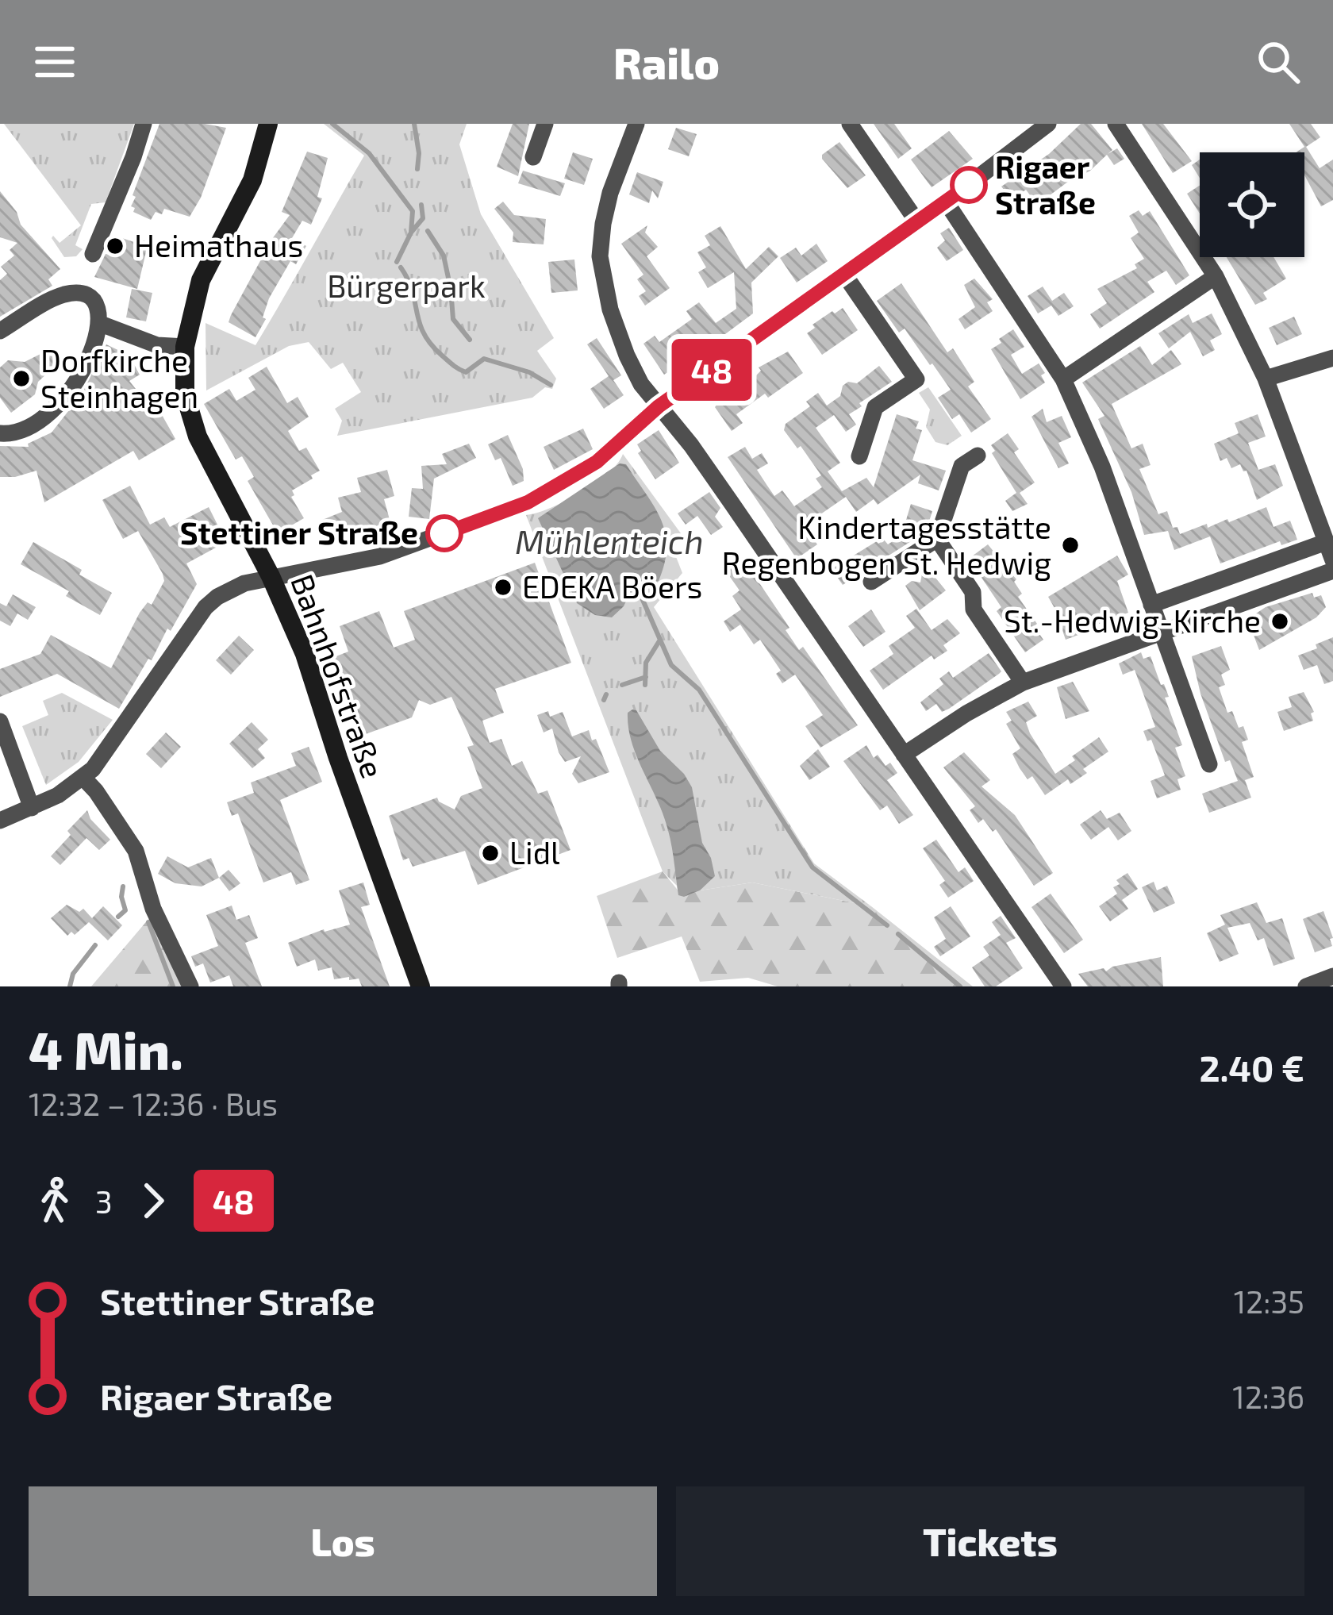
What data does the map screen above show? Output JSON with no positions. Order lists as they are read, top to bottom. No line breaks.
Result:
{"streets":{"street":["Bahnhofstraße"]},"water":["Mühlenteich"],"parks":["Bürgerpark"],"places":["Rigaer Straße","Heimathaus","Dorfkirche Steinhagen","Stettiner Straße","Kindertagesstätte Regenbogen St. Hedwig","EDEKA Böers","St.-Hedwig-Kirche","Lidl"],"lines":["bus line 48"],"page":{"header":"Railo","on_map":"48","heading":["4 Min.","12:32 – 12:36 · Bus","2.40 €"],"legs":["3","48"],"list":[{"name":"Stettiner Straße","value":"12:35"},{"name":"Rigaer Straße","value":"12:36"}],"buttons":["Los","Tickets"]}}
